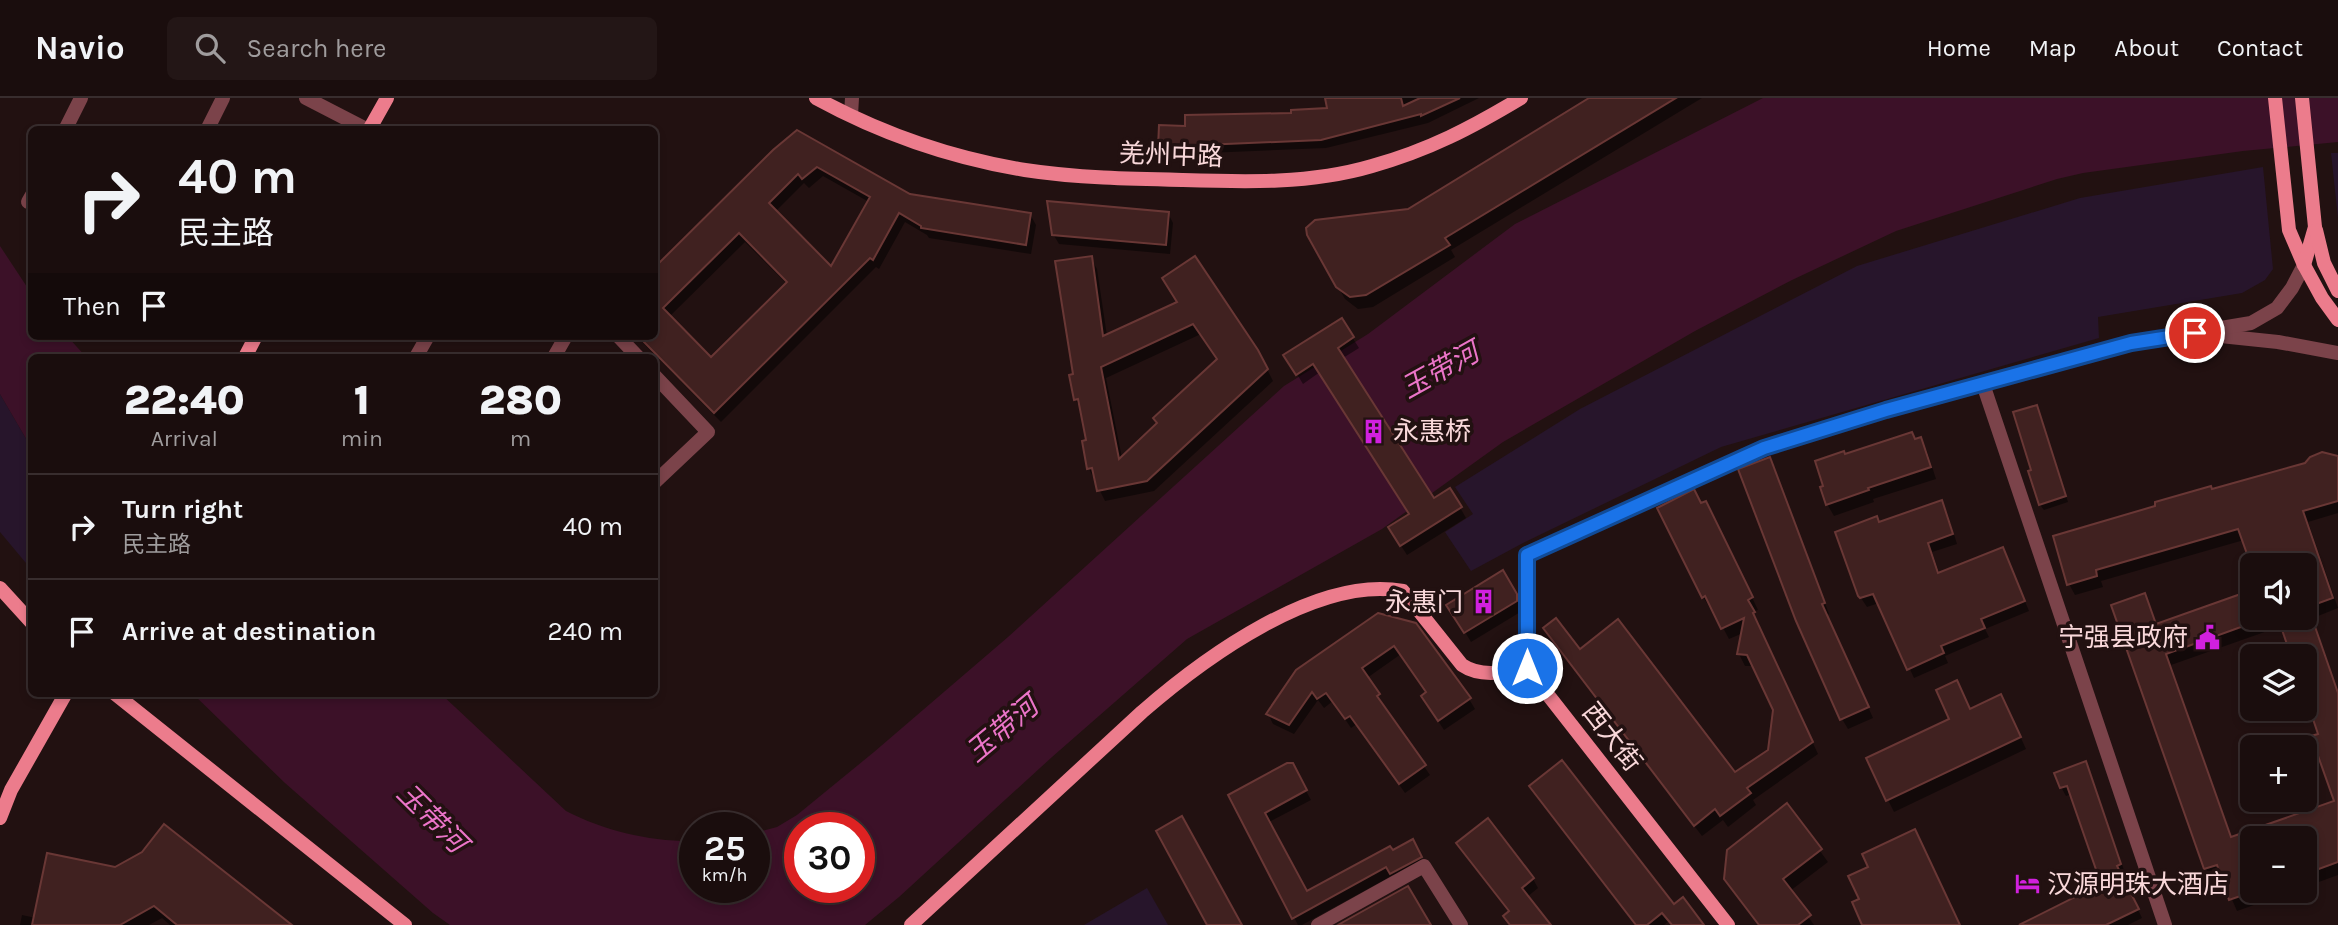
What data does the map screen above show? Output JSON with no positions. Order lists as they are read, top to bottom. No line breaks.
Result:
{"streets":{"street":["羌州中路","西大街"]},"water":["玉带河"],"places":{"building":["永惠桥","永惠门"],"public building":["宁强县政府"],"hotel":["汉源明珠大酒店"]},"page":{"header":"Navio","search":"Search here","nav":["Home","Map","About","Contact"],"turn":["40 m","民主路"],"then":"Then","eta":["22:40","Arrival","1","min","280","m"],"list":[{"name":"Turn right","note":"民主路","value":"40 m"},{"name":"Arrive at destination","value":"240 m"}],"map_buttons":["+","−"],"speed":"25 km/h","limit":"30"}}
